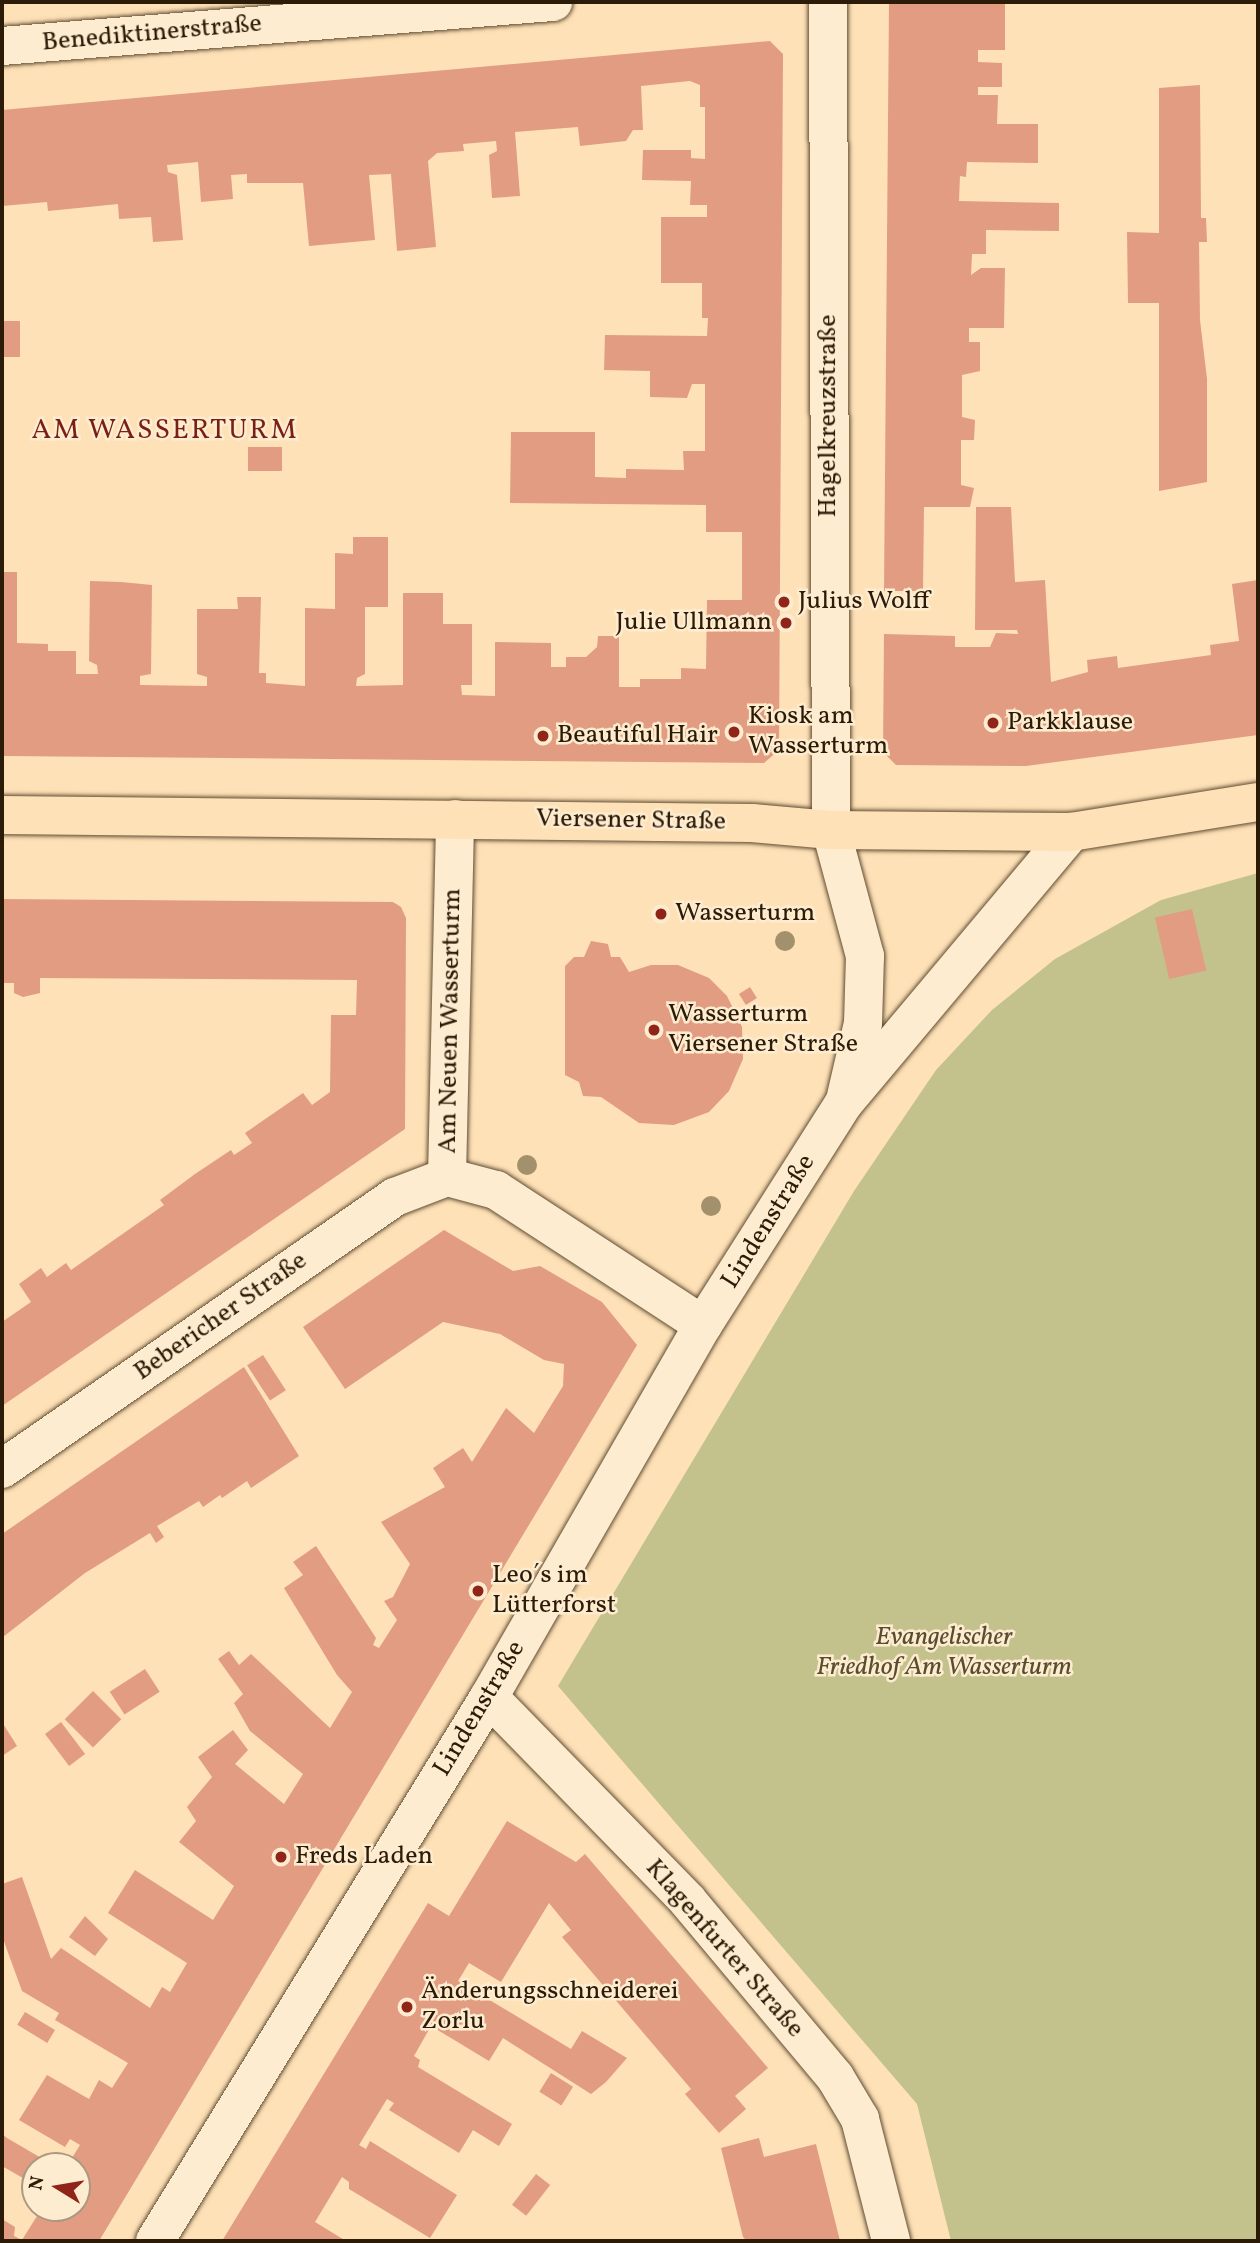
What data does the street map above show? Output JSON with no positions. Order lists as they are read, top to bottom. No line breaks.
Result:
{"streets":{"main road":["Viersener Straße"],"street":["Benediktinerstraße","Hagelkreuzstraße","Am Neuen Wasserturm","Lindenstraße","Bebericher Straße","Klagenfurter Straße"]},"crossings":[["Hagelkreuzstraße","Viersener Straße"],["Hagelkreuzstraße","Lindenstraße"],["Viersener Straße","Am Neuen Wasserturm"],["Viersener Straße","Lindenstraße"],["Am Neuen Wasserturm","Lindenstraße"],["Am Neuen Wasserturm","Bebericher Straße"],["Lindenstraße","Klagenfurter Straße"]],"districts":["AM WASSERTURM"],"parks":["Evangelischer Friedhof Am Wasserturm"],"places":["Julius Wolff","Julie Ullmann","Parkklause","Kiosk am Wasserturm","Beautiful Hair","Wasserturm","Wasserturm Viersener Straße","Leo´s im Lütterforst","Freds Laden","Änderungsschneiderei Zorlu"],"north":"left"}
